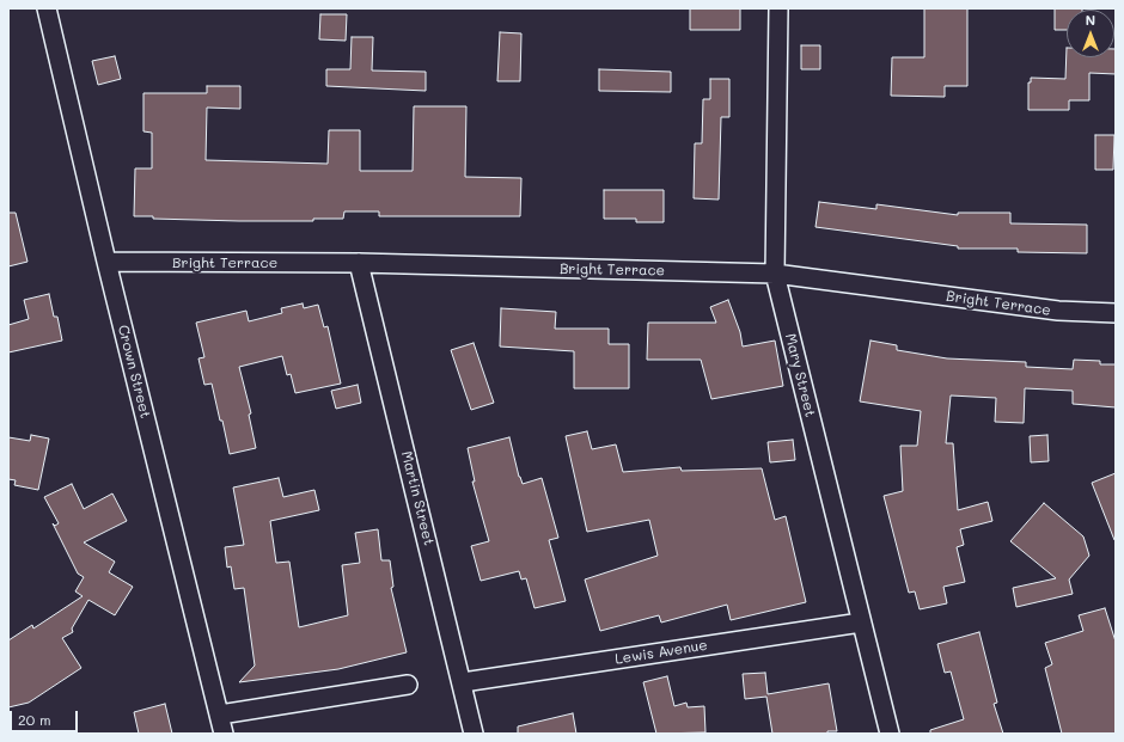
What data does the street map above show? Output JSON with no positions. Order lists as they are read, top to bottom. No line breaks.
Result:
{"streets":{"street":["Bright Terrace","Crown Street","Mary Street","Martin Street","Lewis Avenue"]},"crossings":[["Bright Terrace","Crown Street"],["Bright Terrace","Mary Street"],["Bright Terrace","Martin Street"],["Mary Street","Lewis Avenue"],["Martin Street","Lewis Avenue"]],"scale_bar":"20 m","north":"top"}
